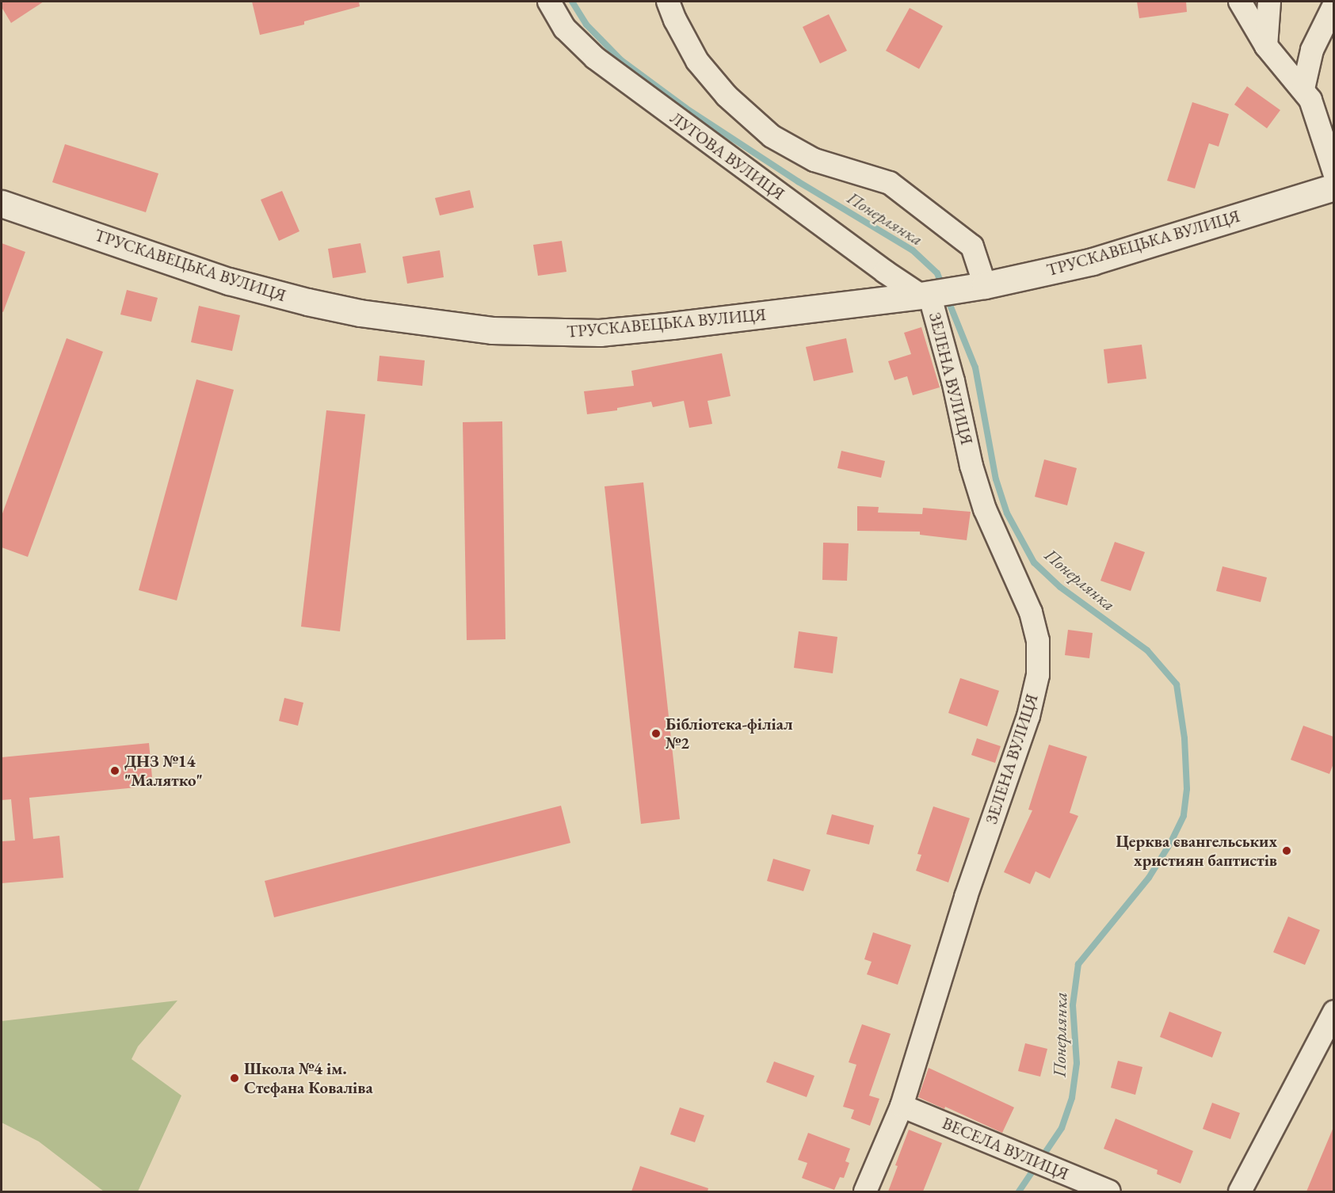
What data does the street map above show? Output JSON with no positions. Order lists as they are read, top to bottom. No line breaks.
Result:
{"streets":{"main road":["ТРУСКАВЕЦЬКА ВУЛИЦЯ"],"street":["ЛУГОВА ВУЛИЦЯ","ЗЕЛЕНА ВУЛИЦЯ","ВЕСЕЛА ВУЛИЦЯ"]},"crossings":[["ЛУГОВА ВУЛИЦЯ","ТРУСКАВЕЦЬКА ВУЛИЦЯ"],["ЛУГОВА ВУЛИЦЯ","ЗЕЛЕНА ВУЛИЦЯ"],["ТРУСКАВЕЦЬКА ВУЛИЦЯ","ЗЕЛЕНА ВУЛИЦЯ"],["ЗЕЛЕНА ВУЛИЦЯ","ВЕСЕЛА ВУЛИЦЯ"]],"water":["Понерлянка"],"places":["Бібліотека-філіал №2","ДНЗ №14 \"Малятко\"","Церква євангельських християн баптистів","Школа №4 ім. Стефана Коваліва"]}
